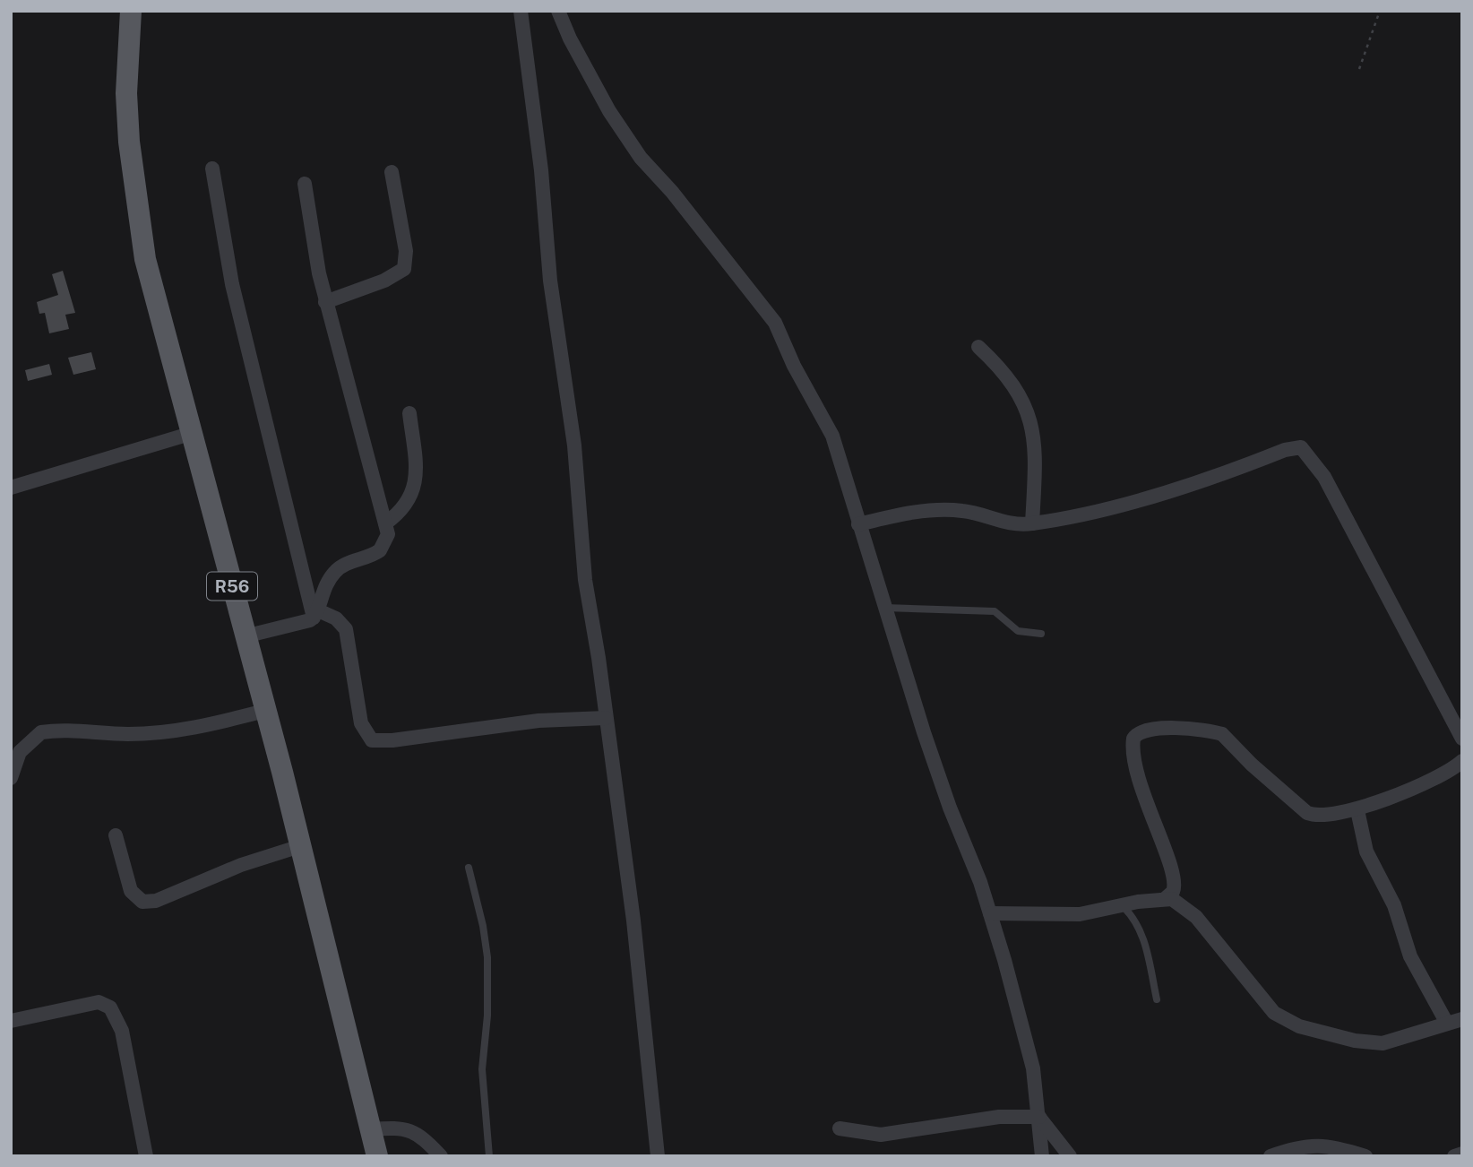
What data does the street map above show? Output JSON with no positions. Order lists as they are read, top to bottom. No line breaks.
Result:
{"streets":{"main road":["R56"]}}
